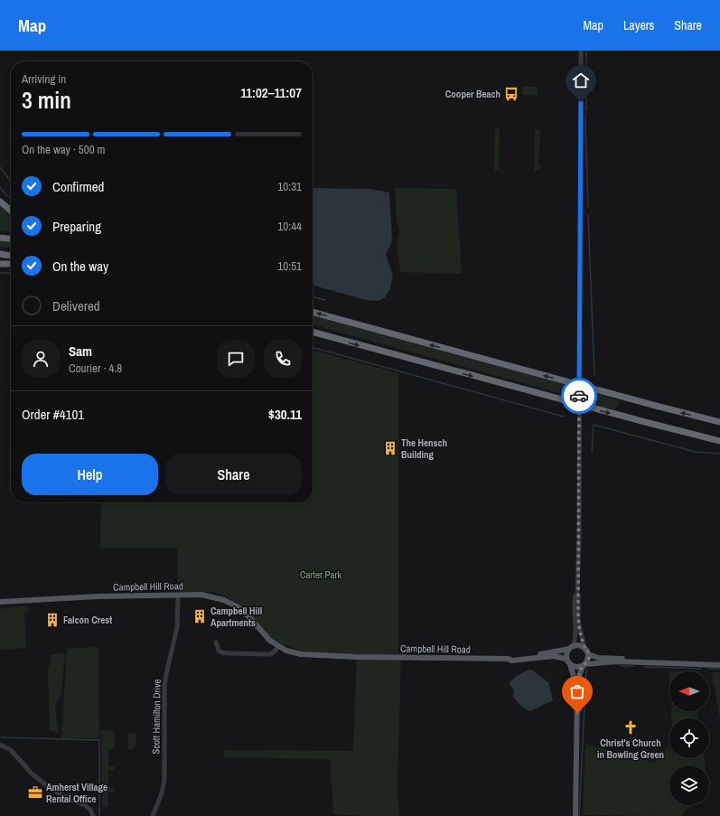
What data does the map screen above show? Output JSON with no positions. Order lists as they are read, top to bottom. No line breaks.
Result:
{"streets":{"main road":["Campbell Hill Road"],"street":["Scott Hamilton Drive"]},"crossings":[["Campbell Hill Road","Scott Hamilton Drive"]],"parks":["Carter Park"],"places":{"bus stop":["Cooper Beach"],"building":["The Hensch Building","Campbell Hill Apartments","Falcon Crest"],"church":["Christ's Church in Bowling Green"],"office":["Amherst Village Rental Office"]},"north":"left","page":{"header":"Map","nav":["Map","Layers","Share"],"heading":["3 min","Arriving in","11:02–11:07"],"panel":["Sam","Courier · 4.8","Order #4101","$30.11"],"bar":"On the way · 500 m","list":[["Confirmed","10:31"],["Preparing","10:44"],["On the way","10:51"],"Delivered"],"buttons":["Help","Share"]}}
